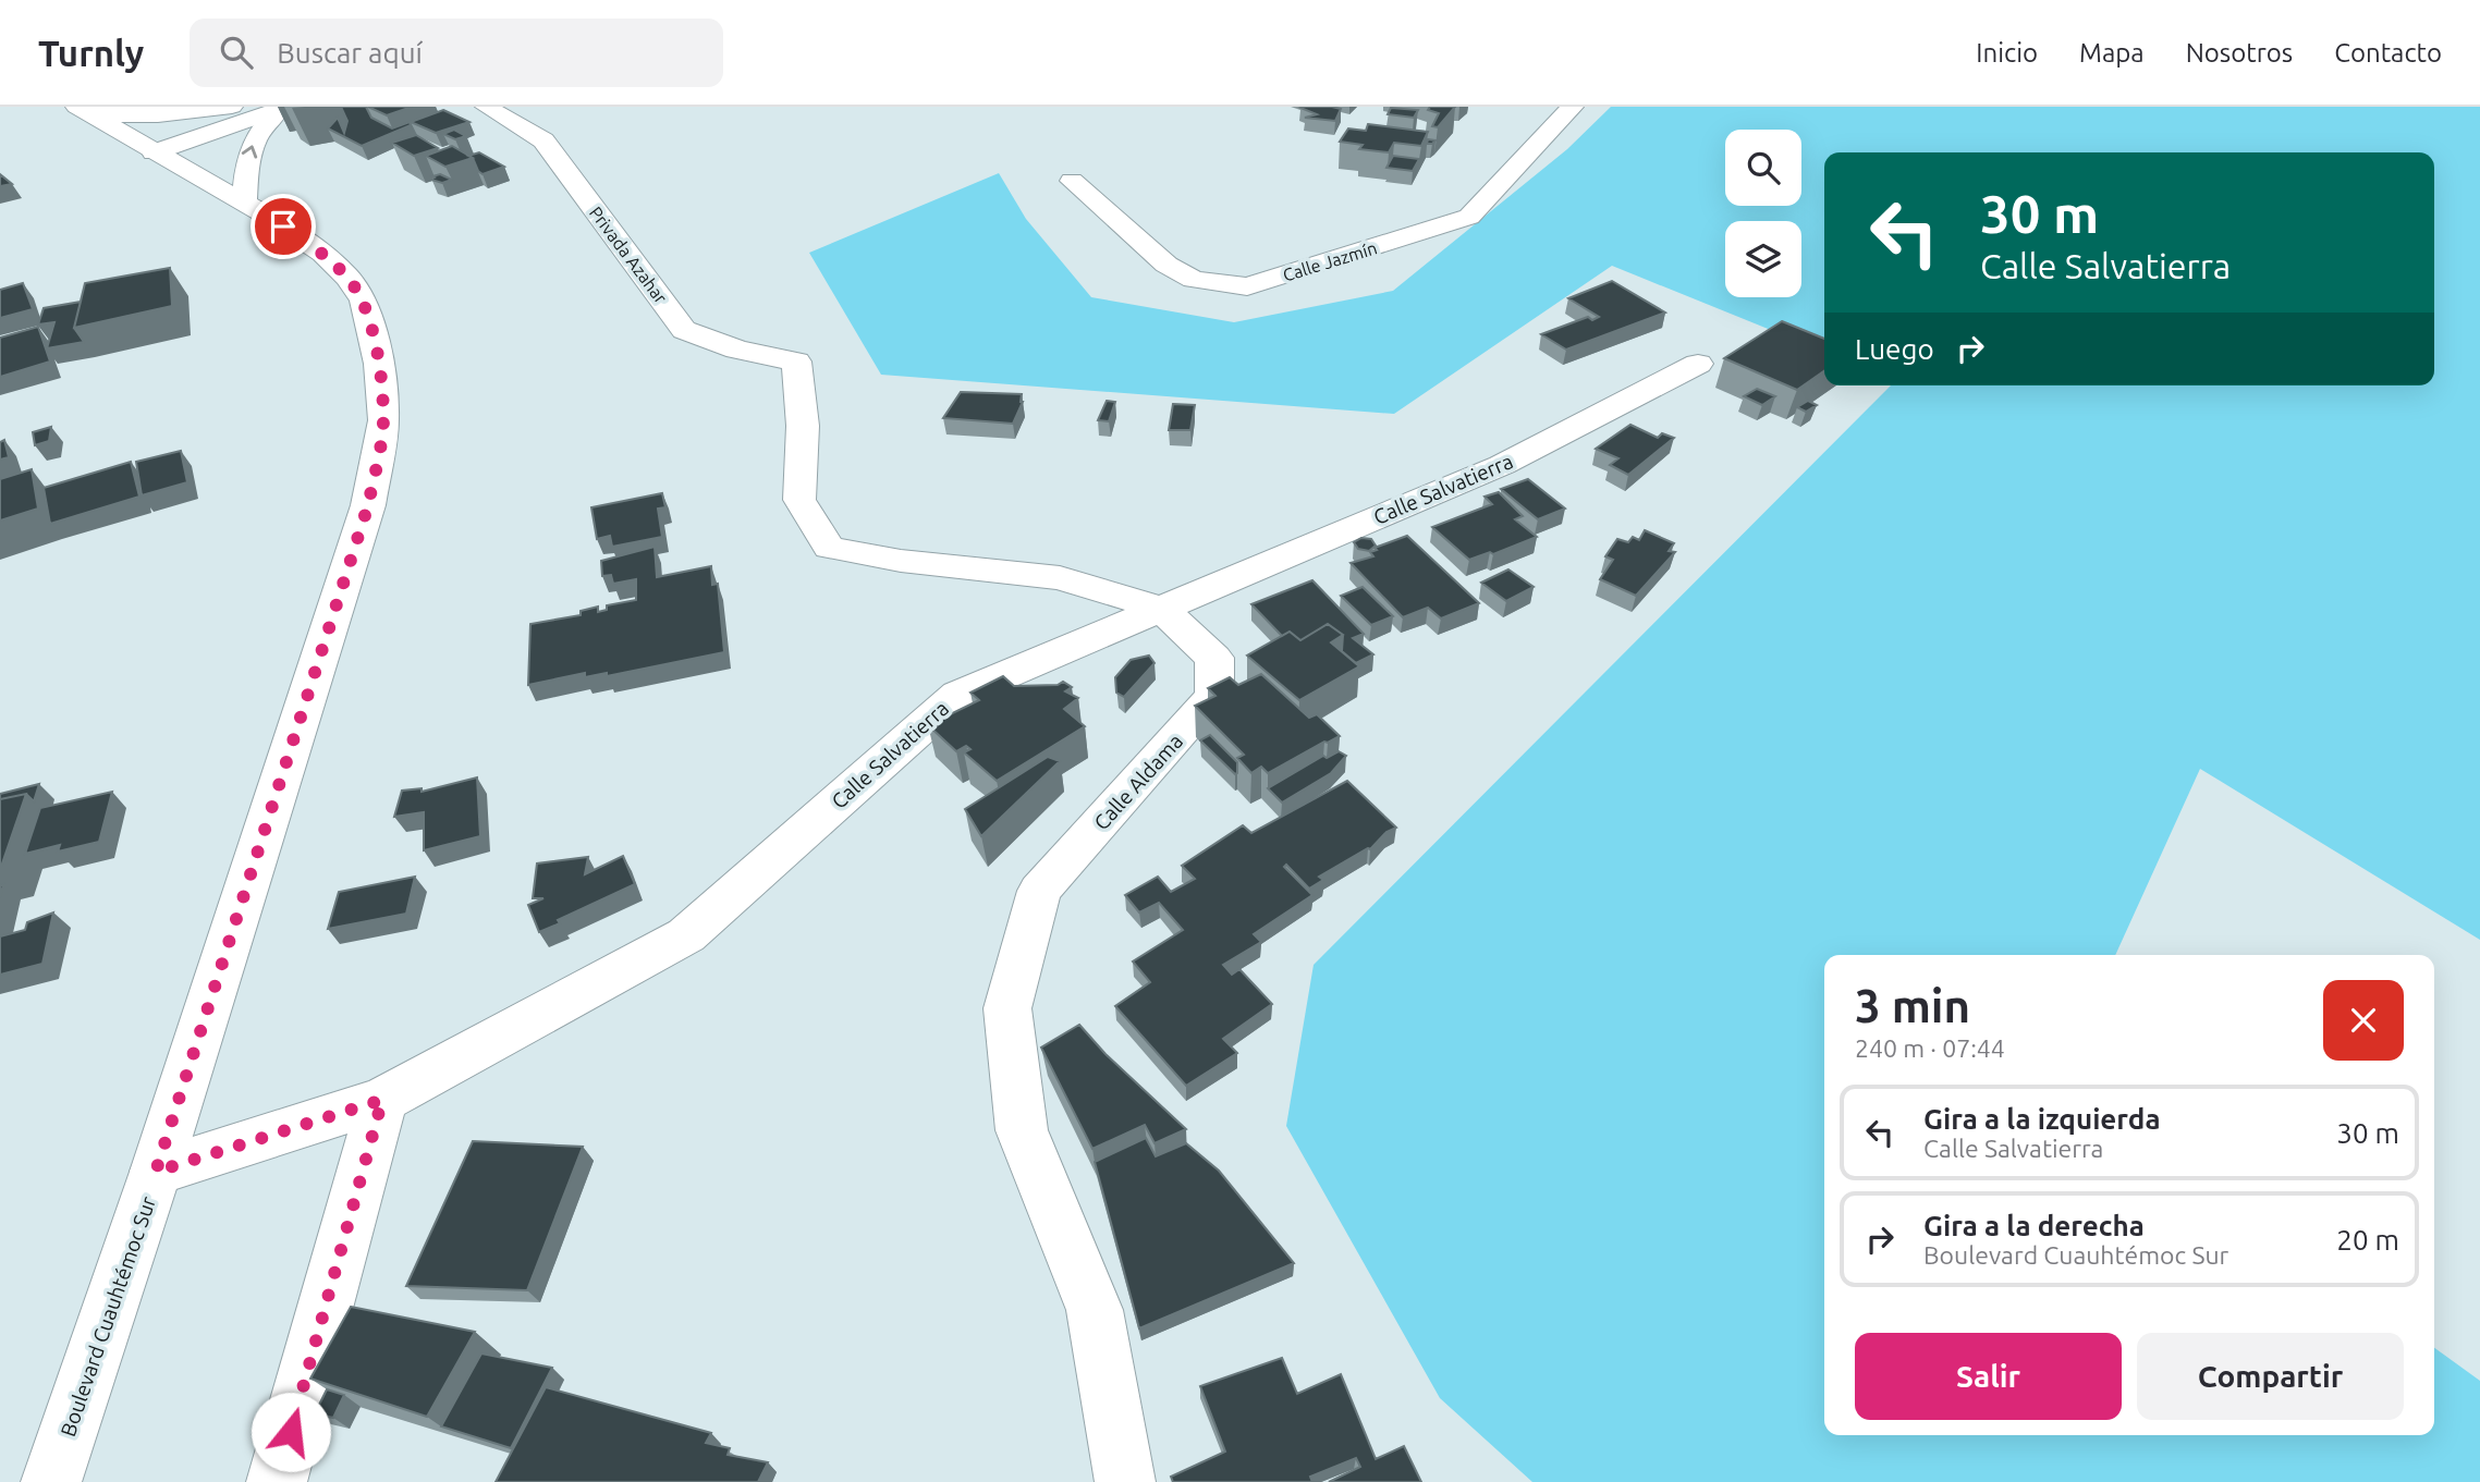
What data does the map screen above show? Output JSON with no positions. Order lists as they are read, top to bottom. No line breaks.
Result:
{"streets":{"street":["Privada Azahar","Calle Jazmín","Calle Salvatierra","Calle Aldama","Boulevard Cuauhtémoc Sur"]},"crossings":[["Privada Azahar","Calle Aldama"],["Calle Salvatierra","Calle Aldama"],["Calle Salvatierra","Boulevard Cuauhtémoc Sur"]],"page":{"header":"Turnly","search":"Buscar aquí","nav":["Inicio","Mapa","Nosotros","Contacto"],"turn":["30 m","Calle Salvatierra"],"then":"Luego","heading":["3 min","240 m · 07:44"],"list":[{"name":"Gira a la izquierda","note":"Calle Salvatierra","value":"30 m"},{"name":"Gira a la derecha","note":"Boulevard Cuauhtémoc Sur","value":"20 m"}],"buttons":["Salir","Compartir"]}}
